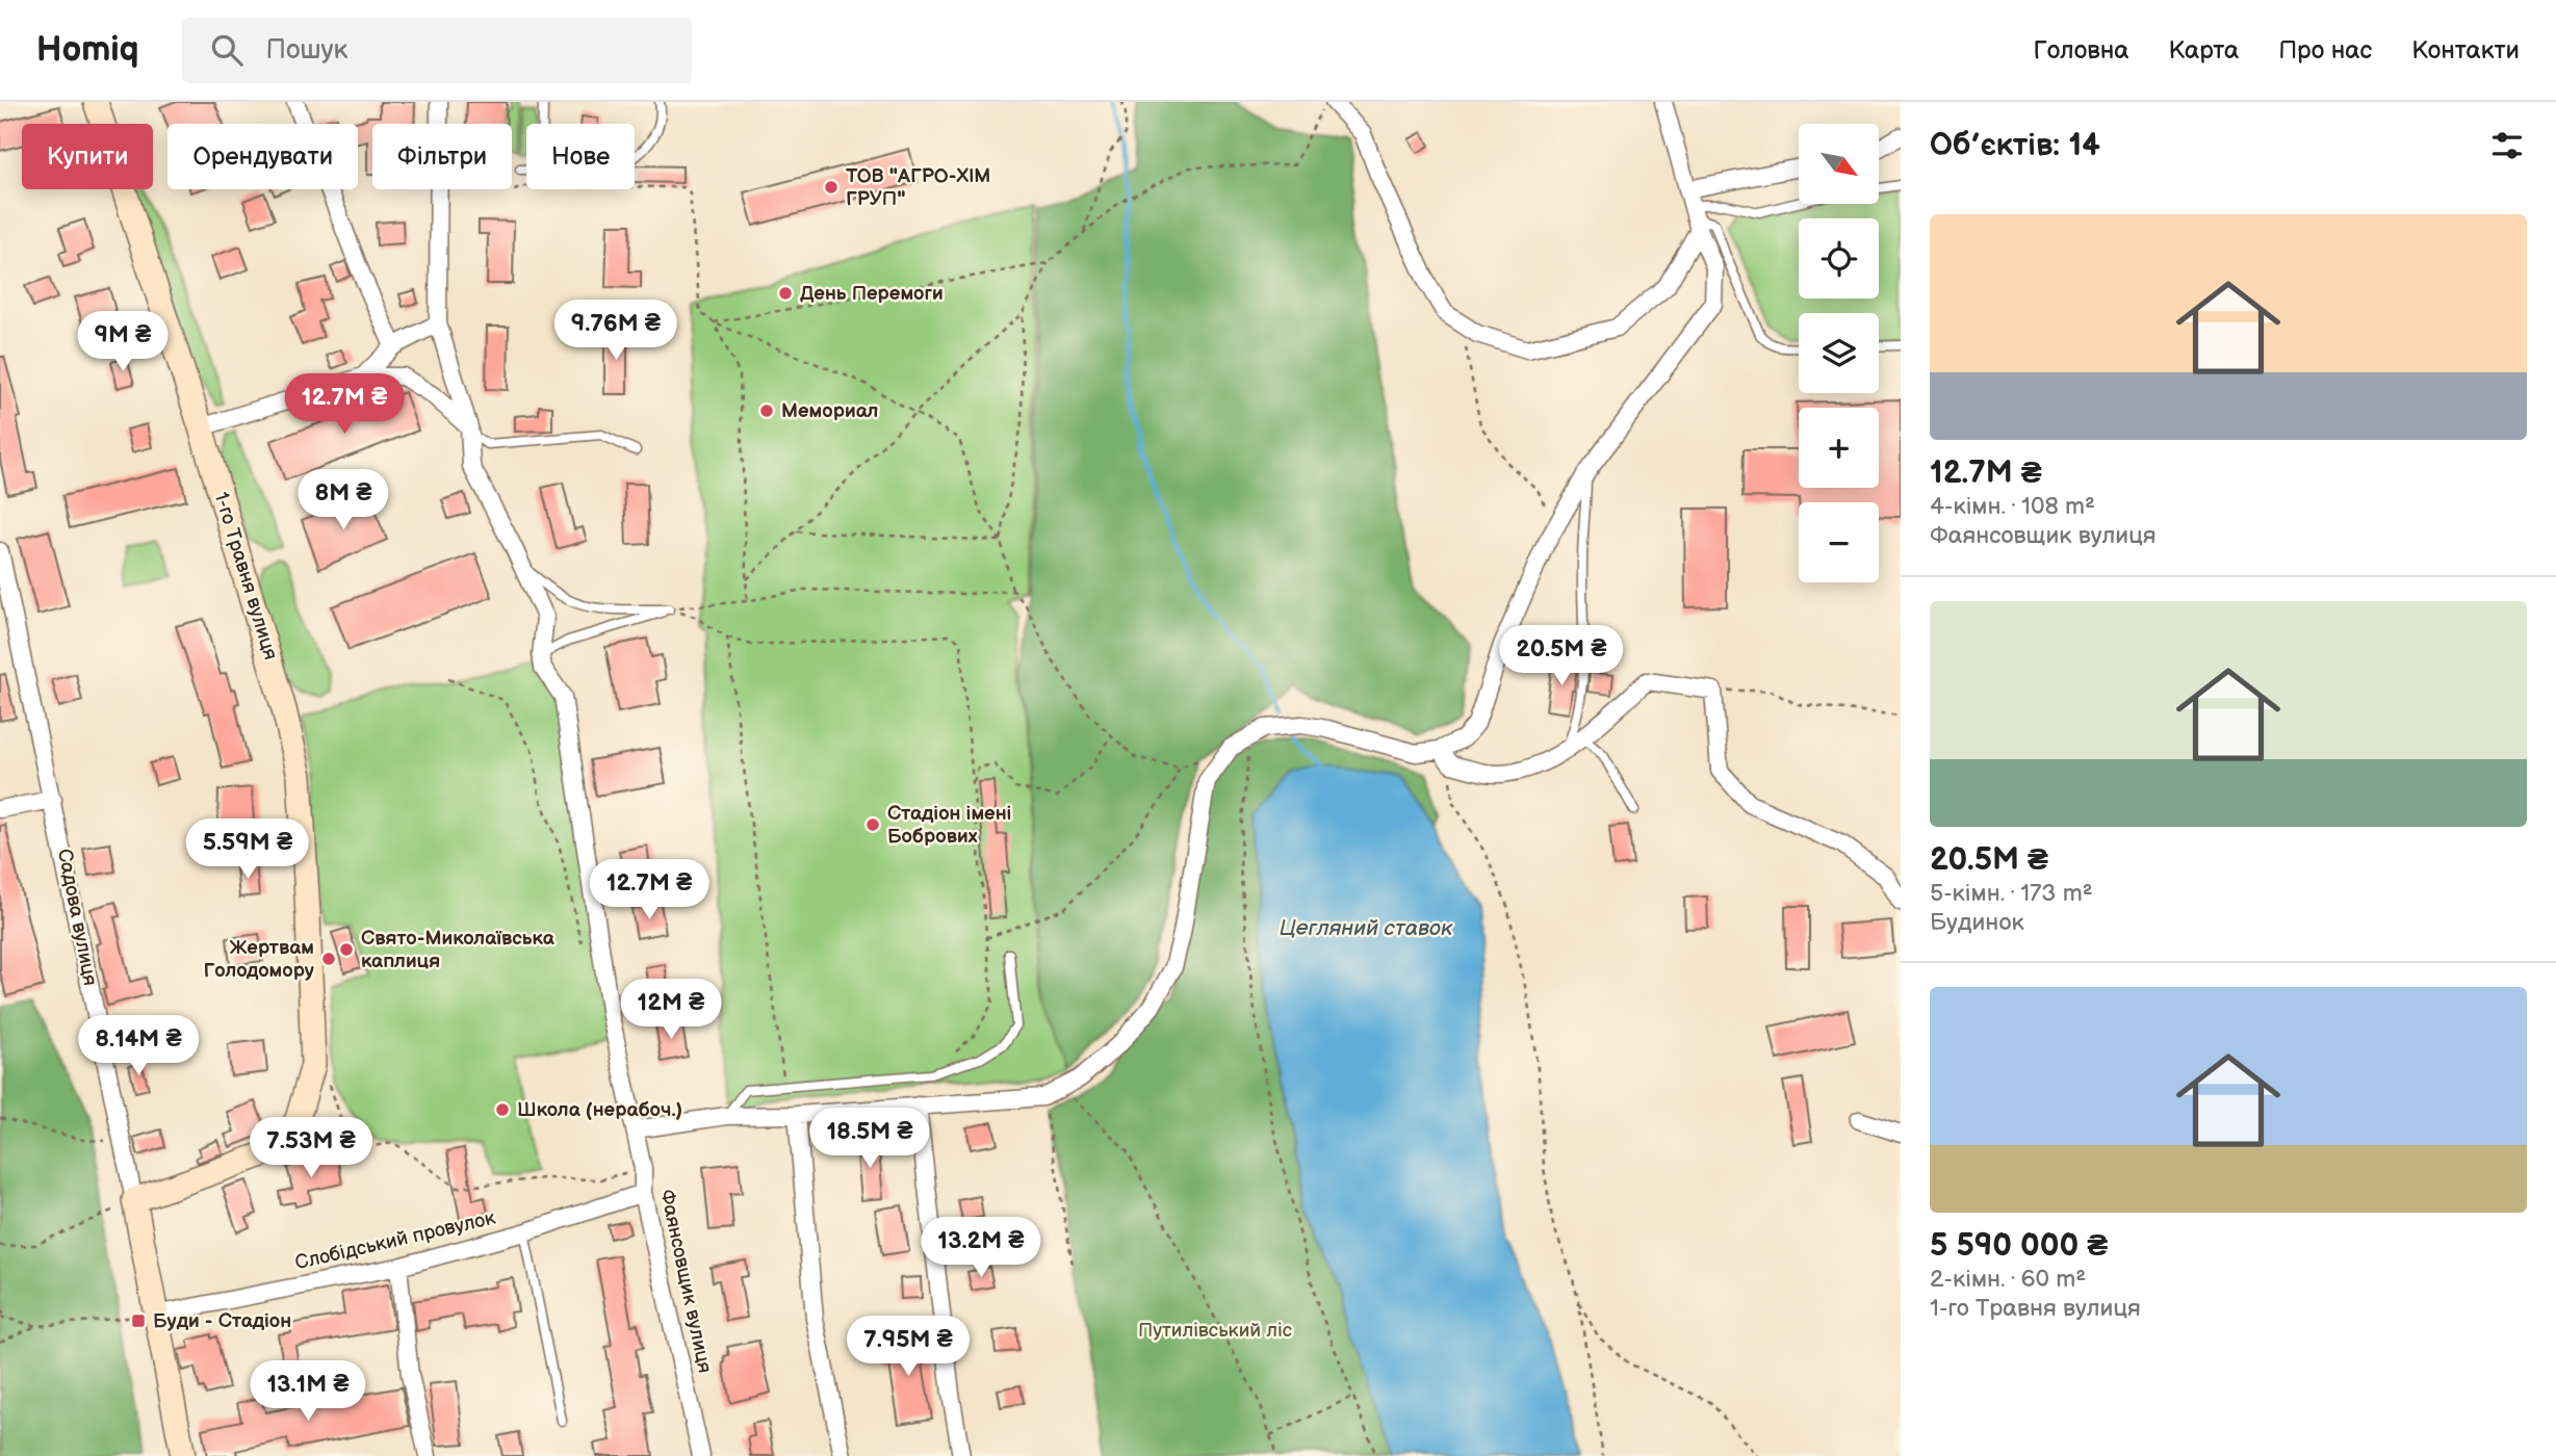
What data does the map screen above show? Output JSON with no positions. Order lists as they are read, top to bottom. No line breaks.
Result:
{"streets":{"street":["1-го Травня вулиця","Садова вулиця","Слобідський провулок","Фаянсовщик вулиця"]},"crossings":[["1-го Травня вулиця","Садова вулиця"],["Садова вулиця","Слобідський провулок"],["Слобідський провулок","Фаянсовщик вулиця"]],"water":["Цегляний ставок"],"parks":["Путилівський ліс"],"places":{"other":["ТОВ \"АГРО-ХІМ ГРУП\"","День Перемоги","Мемориал","Стадіон імені Бобрових","Свято-Миколаївська каплиця","Жертвам Голодомору","Школа (нерабоч.)"],"transit":["Буди - Стадіон"]},"north":"bottom right","page":{"header":"Homiq","search":"Пошук","nav":["Головна","Карта","Про нас","Контакти"],"heading":"Об’єктів: 14","map_buttons":["+","−"],"chip":["Купити","Орендувати","Фільтри","Нове"],"list":[{"name":"12.7M ₴","note":"4-кімн. · 108 m² · Фаянсовщик вулиця"},{"name":"20.5M ₴","note":"5-кімн. · 173 m² · Будинок"},{"name":"5 590 000 ₴","note":"2-кімн. · 60 m² · 1-го Травня вулиця"}],"price":["9.76M ₴","9M ₴","12.7M ₴","8M ₴","20.5M ₴","5.59M ₴","12.7M ₴","12M ₴","8.14M ₴","18.5M ₴","7.53M ₴","13.2M ₴","7.95M ₴","13.1M ₴"]}}
